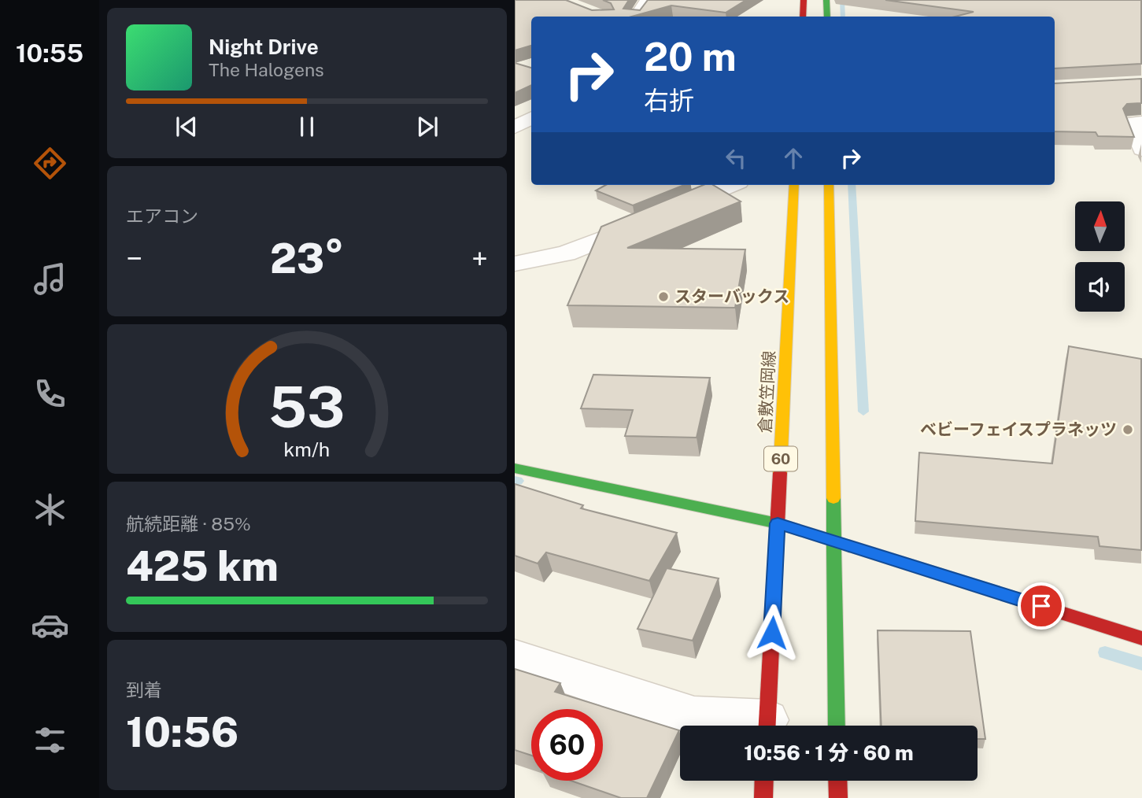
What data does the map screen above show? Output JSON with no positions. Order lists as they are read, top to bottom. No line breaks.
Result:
{"streets":{"main road":["倉敷笠岡線","60"]},"places":["スターバックス","ベビーフェイスプラネッツ"],"north":"top","page":{"tabs":"10:55","turn":["20 m","右折"],"song":["Night Drive","The Halogens"],"tile":["エアコン",["航続距離 · 85%","425 km"],["到着","10:56"]],"heat":["−","23°","+"],"limit":"60","trip":"10:56 · 1 分 · 60 m","gauge":["53","km/h"]}}
